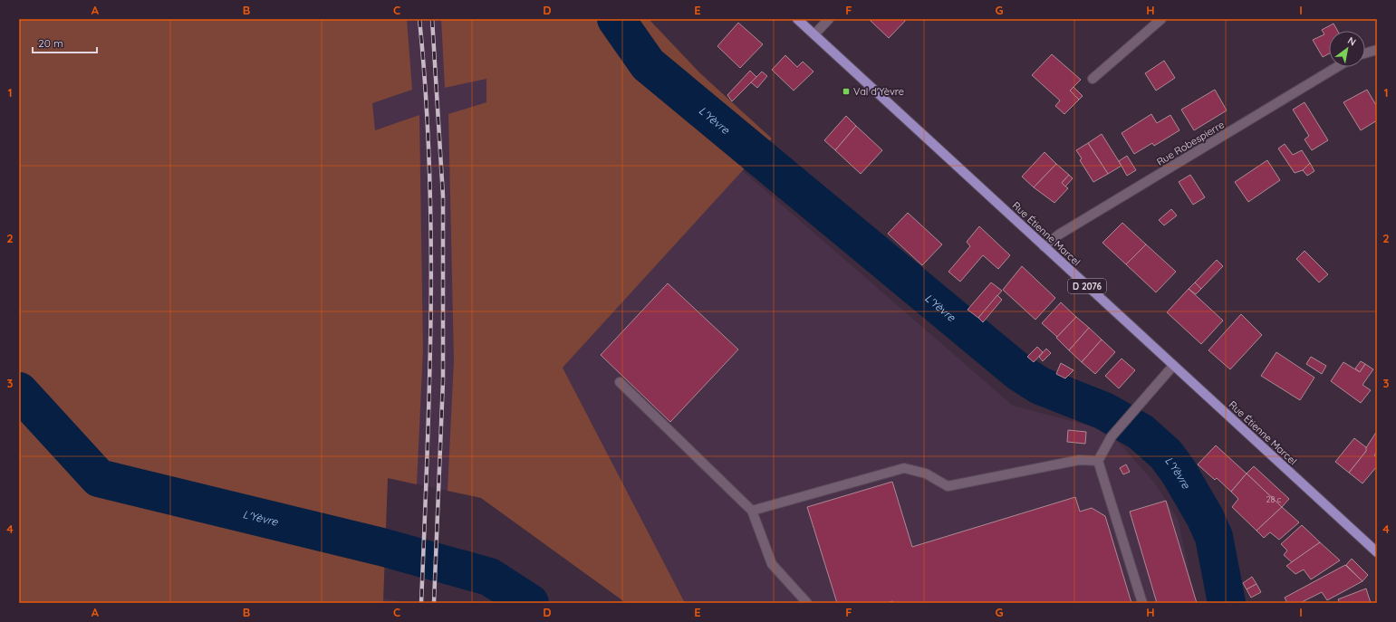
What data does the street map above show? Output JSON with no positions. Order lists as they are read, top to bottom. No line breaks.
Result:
{"streets":{"main road":["Rue Étienne Marcel","D 2076"],"street":["Rue Robespierre"]},"crossings":[["Rue Robespierre","Rue Étienne Marcel"]],"water":["L'Yèvre"],"places":{"transit":["Val d'Yèvre"]},"house_numbers":["28 c"],"scale_bar":"20 m","north":"top right","grid":{"columns":["A","B","C","D","E","F","G","H","I"],"rows":["1","2","3","4"]}}
